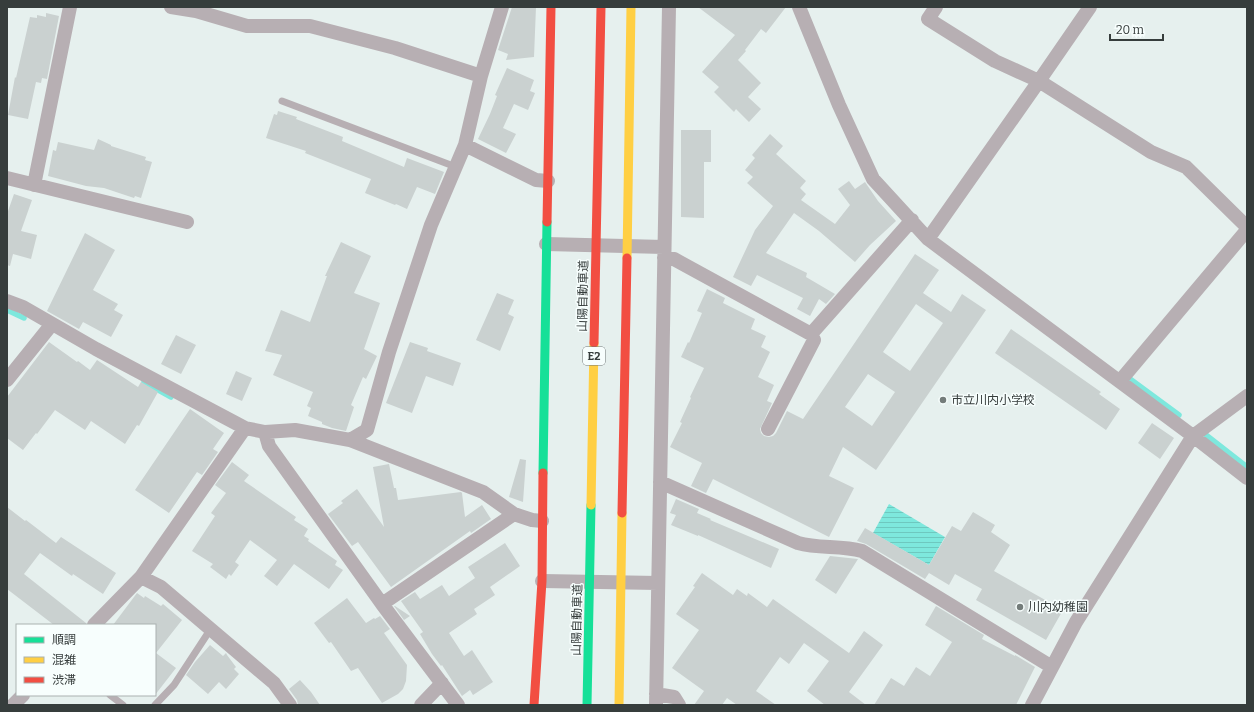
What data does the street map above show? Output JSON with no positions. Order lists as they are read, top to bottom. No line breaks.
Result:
{"streets":{"main road":["山陽自動車道","E2"]},"places":["市立川内小学校","川内幼稚園"],"legend":["順調","混雑","渋滞"],"scale_bar":"20 m"}
